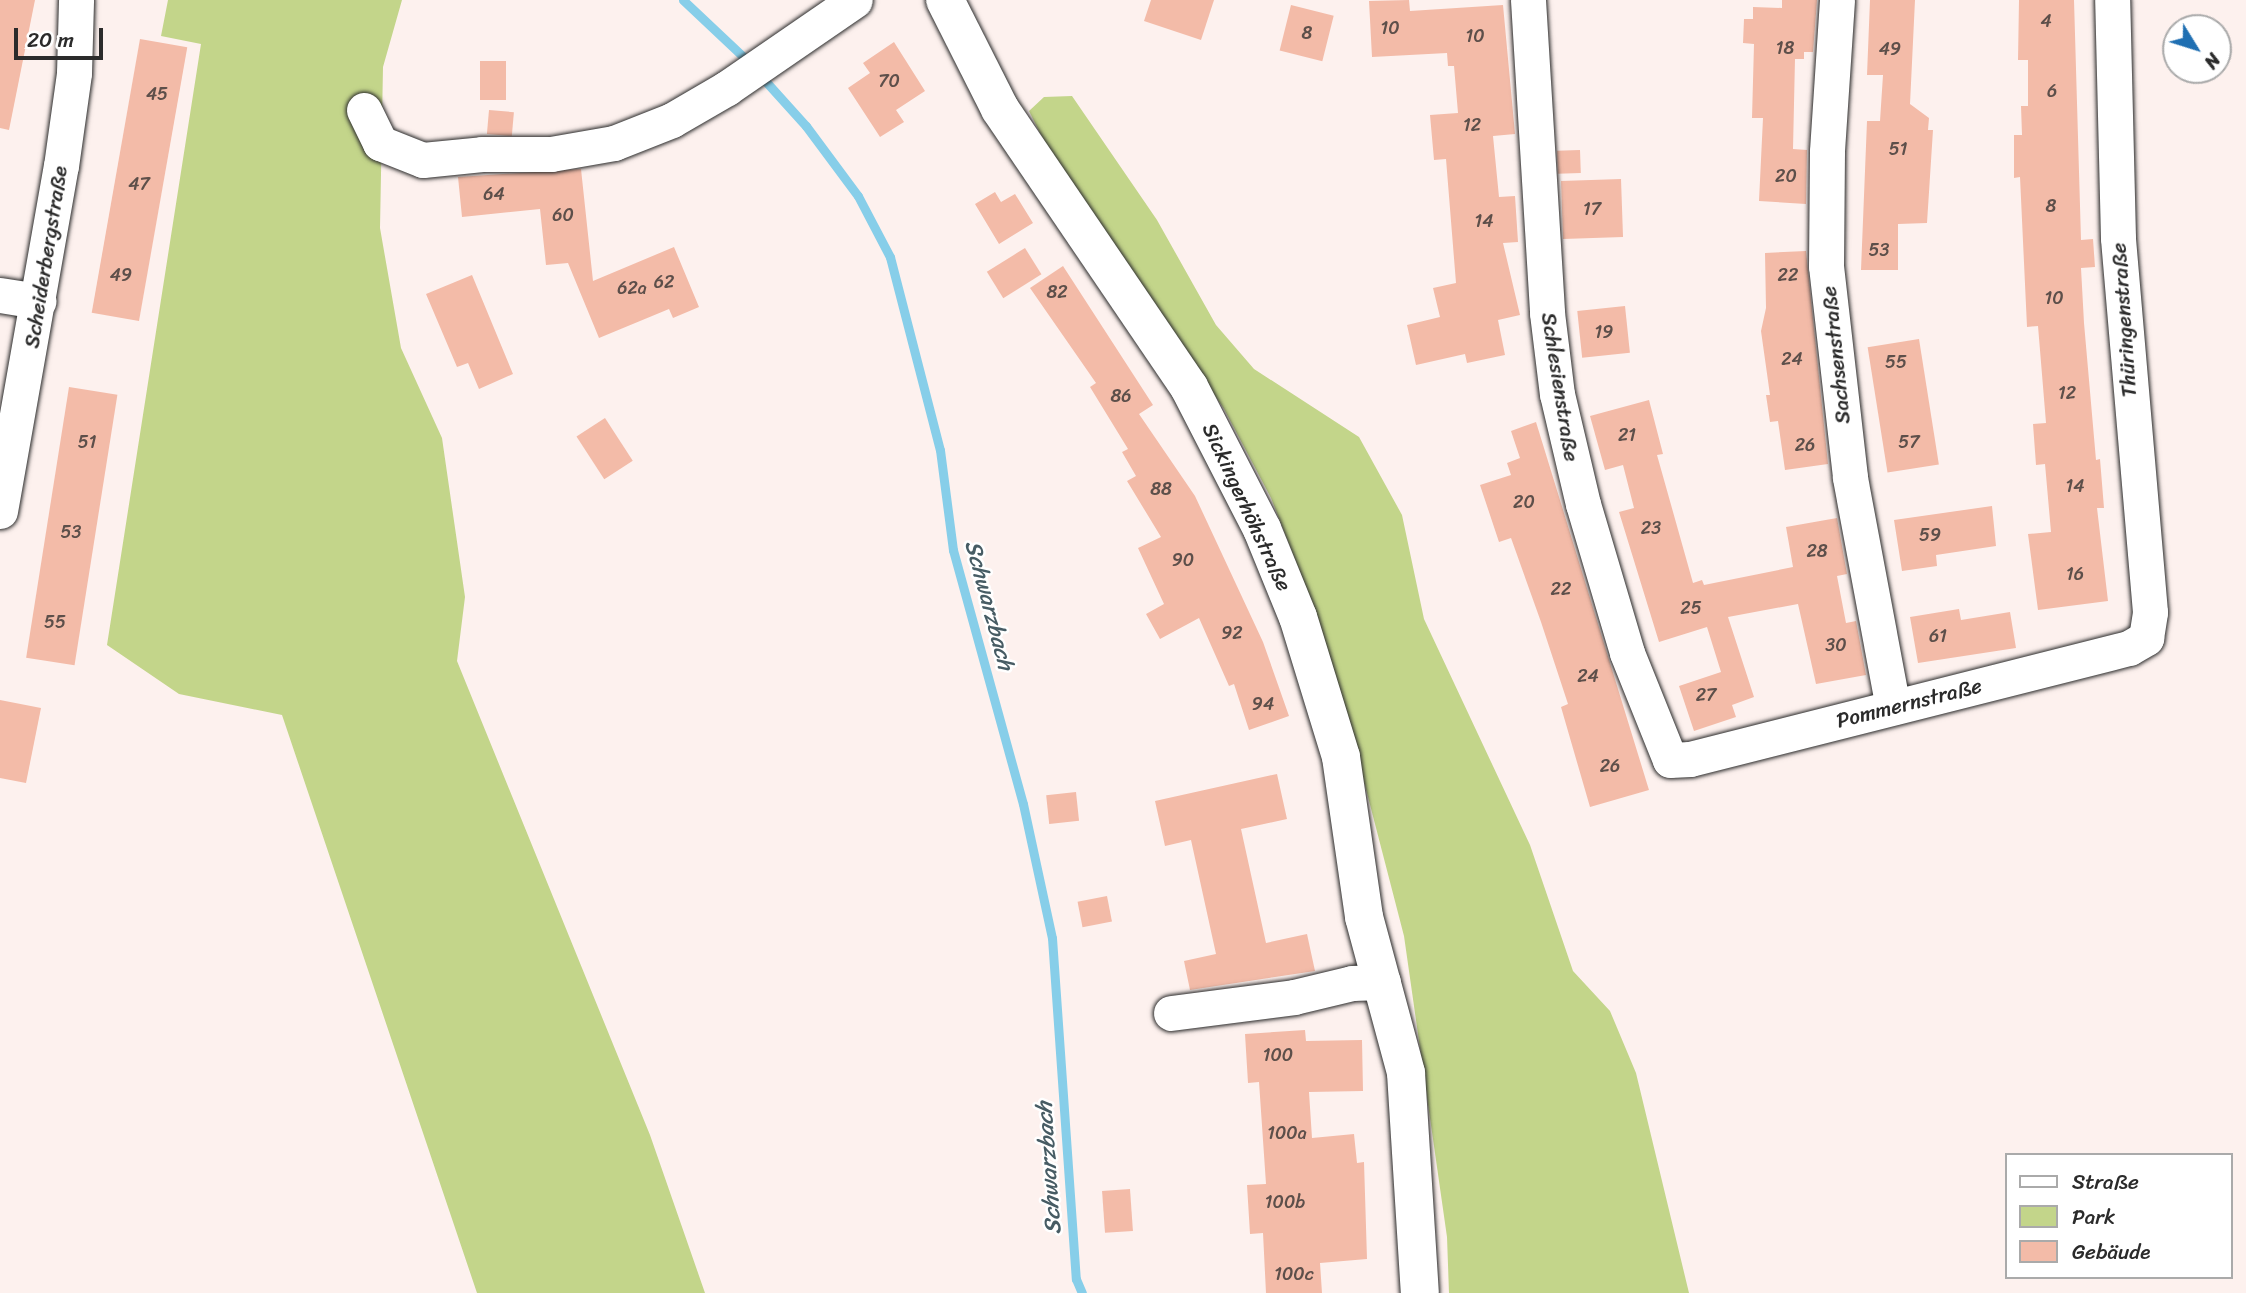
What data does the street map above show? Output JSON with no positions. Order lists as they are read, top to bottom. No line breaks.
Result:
{"streets":{"main road":["Sickingerhöhstraße"],"street":["Scheiderbergstraße","Thüringenstraße","Sachsenstraße","Schlesienstraße","Pommernstraße"]},"crossings":[["Thüringenstraße","Pommernstraße"],["Sachsenstraße","Pommernstraße"],["Schlesienstraße","Pommernstraße"]],"water":["Schwarzbach"],"house_numbers":["4","10","8","10","18","49","70","6","45","12","51","20","47","64","8","17","60","14","53","49","22","62","62a","82","10","19","24","55","12","86","21","51","57","26","14","88","20","23","53","59","28","90","16","22","25","55","92","61","30","24","27","94","26","100","100a","100b","100c"],"legend":["Straße","Park","Gebäude"],"scale_bar":"20 m","north":"bottom right"}
